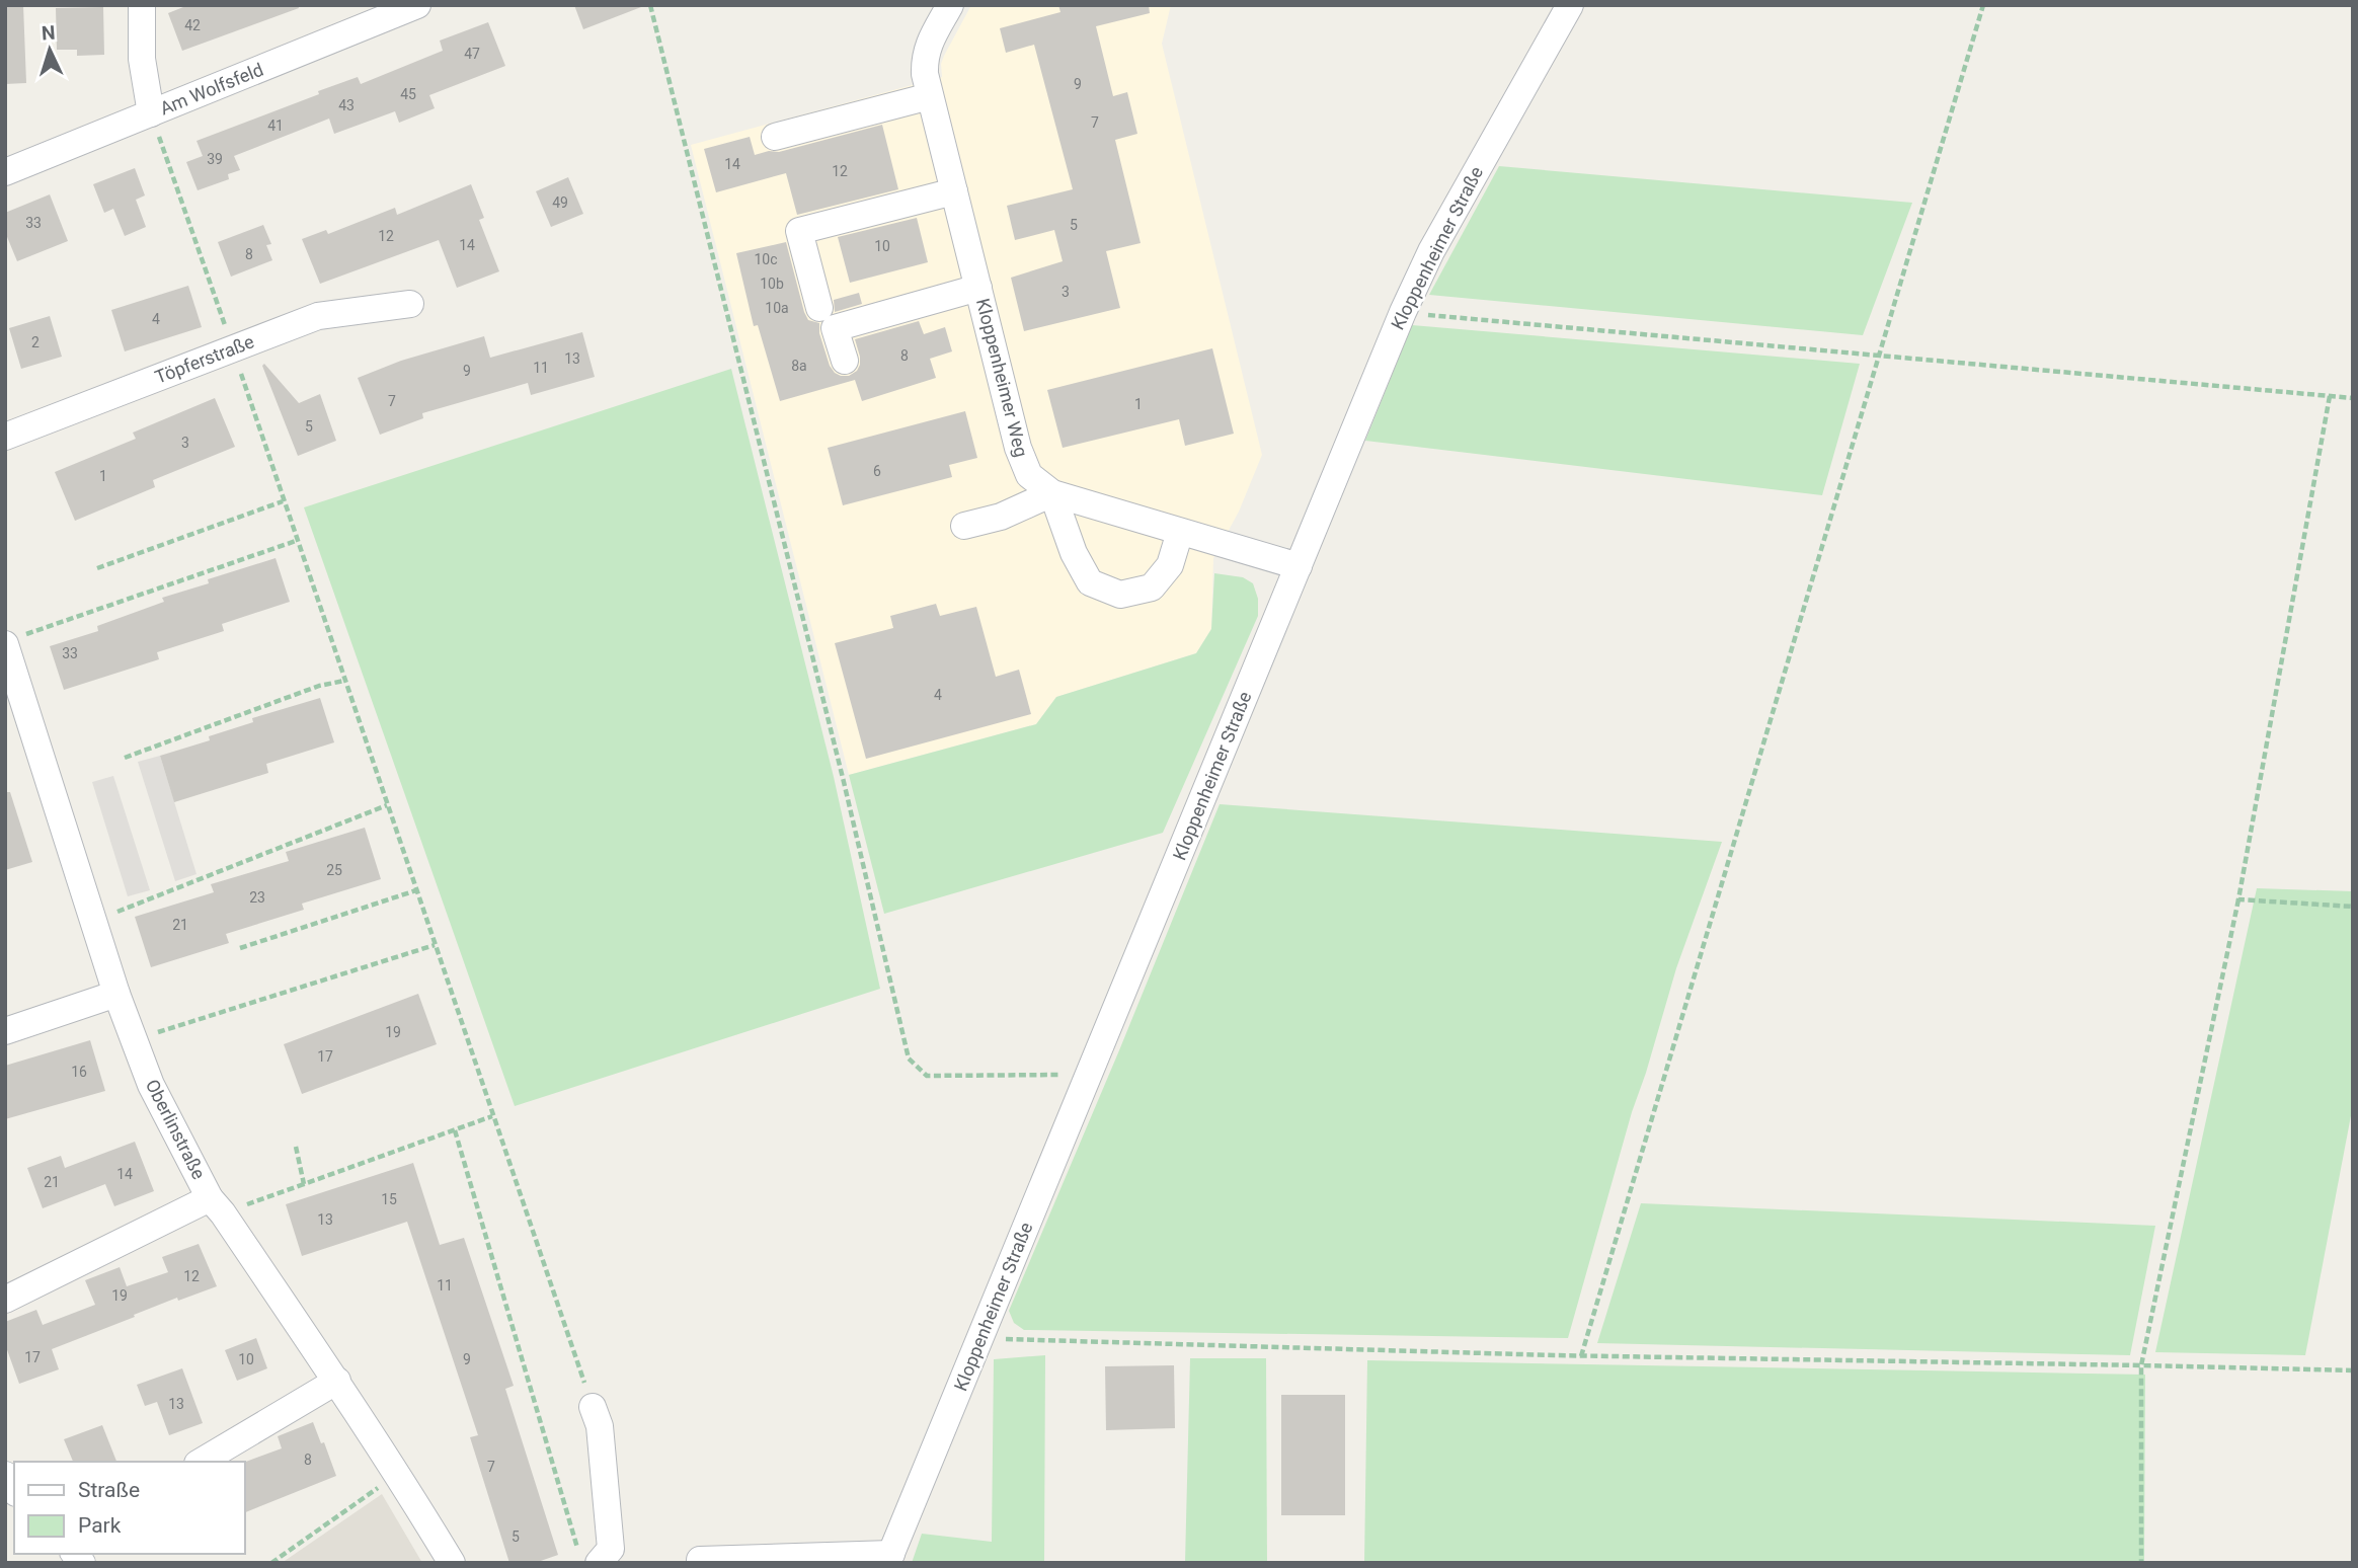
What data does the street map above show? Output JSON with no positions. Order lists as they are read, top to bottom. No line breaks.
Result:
{"streets":{"street":["Am Wolfsfeld","Kloppenheimer Straße","Töpferstraße","Kloppenheimer Weg","Oberlinstraße"]},"crossings":[["Kloppenheimer Straße","Kloppenheimer Weg"]],"house_numbers":["42","47","9","45","43","7","41","39","14","12","49","33","5","12","14","10","8","10c","10b","3","10a","4","2","8","13","8a","11","9","7","1","5","3","6","1","33","4","25","23","21","19","17","16","14","21","15","13","12","11","19","17","10","9","13","8","7","5"],"legend":["Straße","Park"],"north":"top"}
